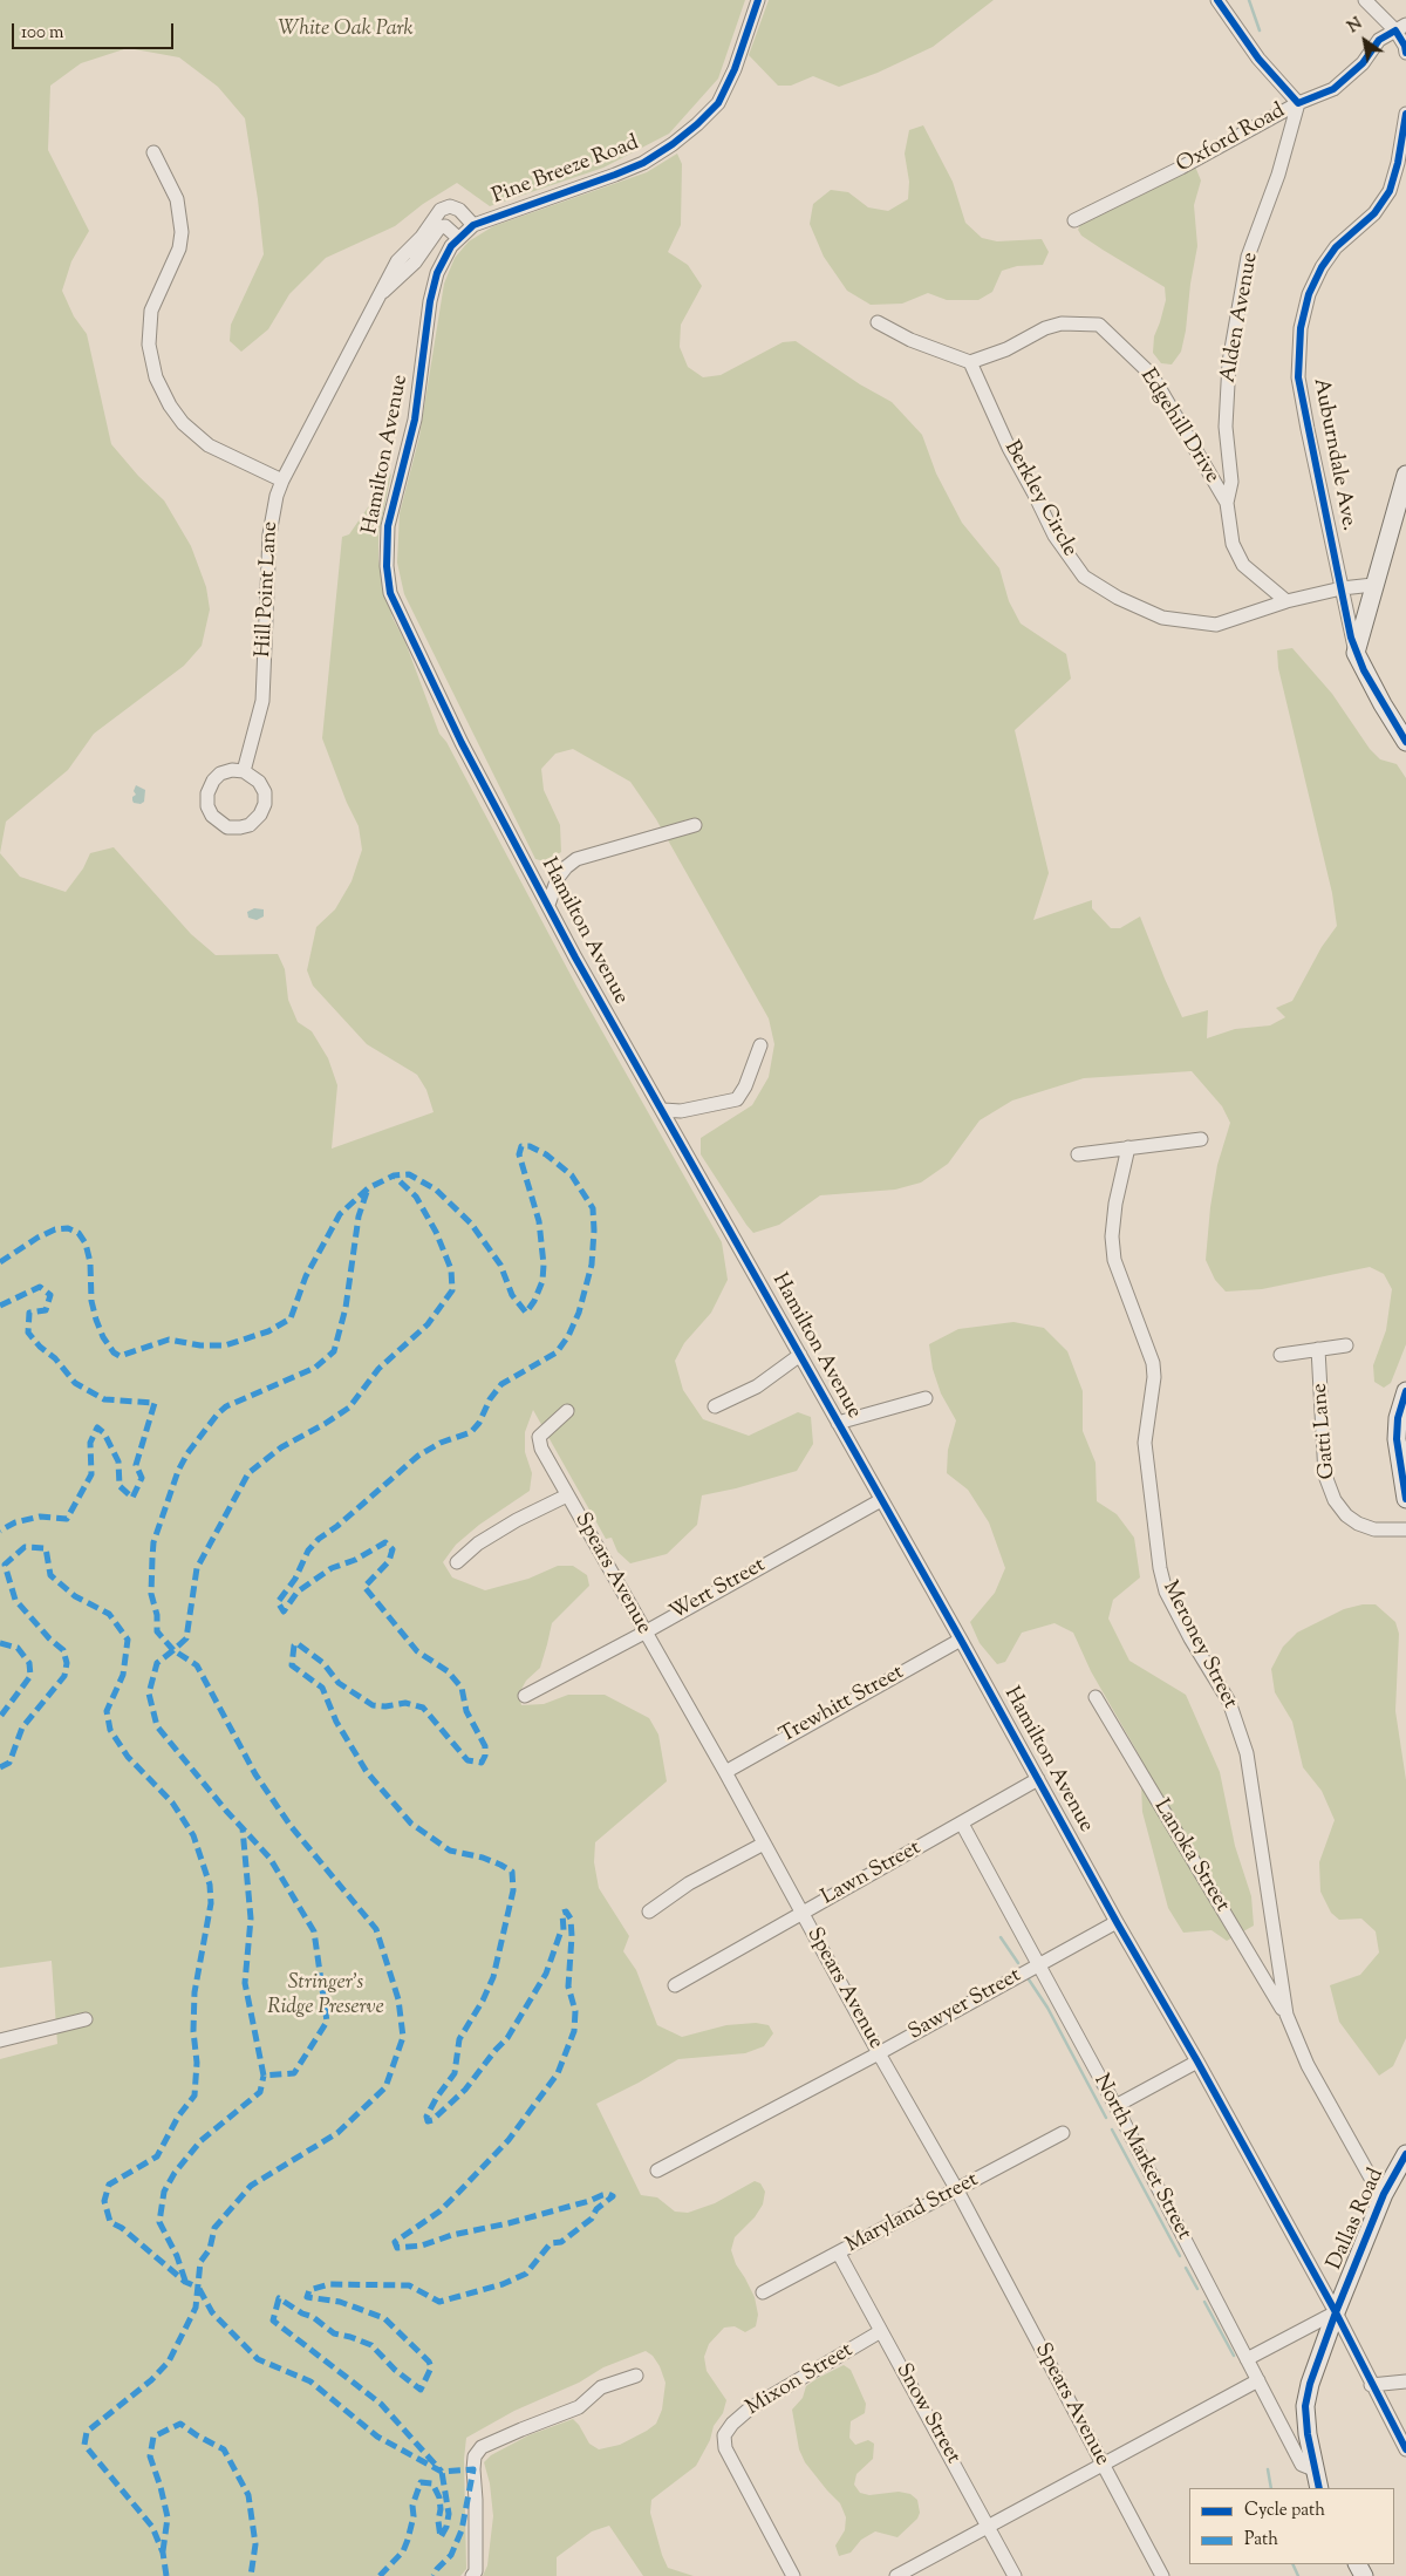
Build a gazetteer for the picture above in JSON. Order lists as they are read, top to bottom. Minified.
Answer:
{"streets":{"street":["Oxford Road","Pine Breeze Road","Alden Avenue","Edgehill Drive","Hamilton Avenue","Auburndale Ave.","Berkley Circle","Hill Point Lane","Gatti Lane","Spears Avenue","Wert Street","Meroney Street","Trewhitt Street","Lanoka Street","Lawn Street","Sawyer Street","North Market Street","Maryland Street","Dallas Road","Mixon Street","Snow Street"]},"crossings":[["Oxford Road","Alden Avenue"],["Pine Breeze Road","Hamilton Avenue"],["Pine Breeze Road","Hill Point Lane"],["Alden Avenue","Edgehill Drive"],["Edgehill Drive","Berkley Circle"],["Hamilton Avenue","Hill Point Lane"],["Hamilton Avenue","Wert Street"],["Hamilton Avenue","Trewhitt Street"],["Hamilton Avenue","Lawn Street"],["Hamilton Avenue","Sawyer Street"],["Hamilton Avenue","Dallas Road"],["Auburndale Ave.","Berkley Circle"],["Spears Avenue","Wert Street"],["Spears Avenue","Trewhitt Street"],["Spears Avenue","Lawn Street"],["Spears Avenue","Sawyer Street"],["Spears Avenue","Maryland Street"],["Meroney Street","Lanoka Street"],["Meroney Street","Dallas Road"],["Lawn Street","North Market Street"],["Sawyer Street","North Market Street"],["North Market Street","Dallas Road"],["Maryland Street","Snow Street"],["Mixon Street","Snow Street"]],"parks":["White Oak Park","Stringer's Ridge Preserve"],"legend":["Cycle path","Path"],"scale_bar":"100 m","north":"top left"}
